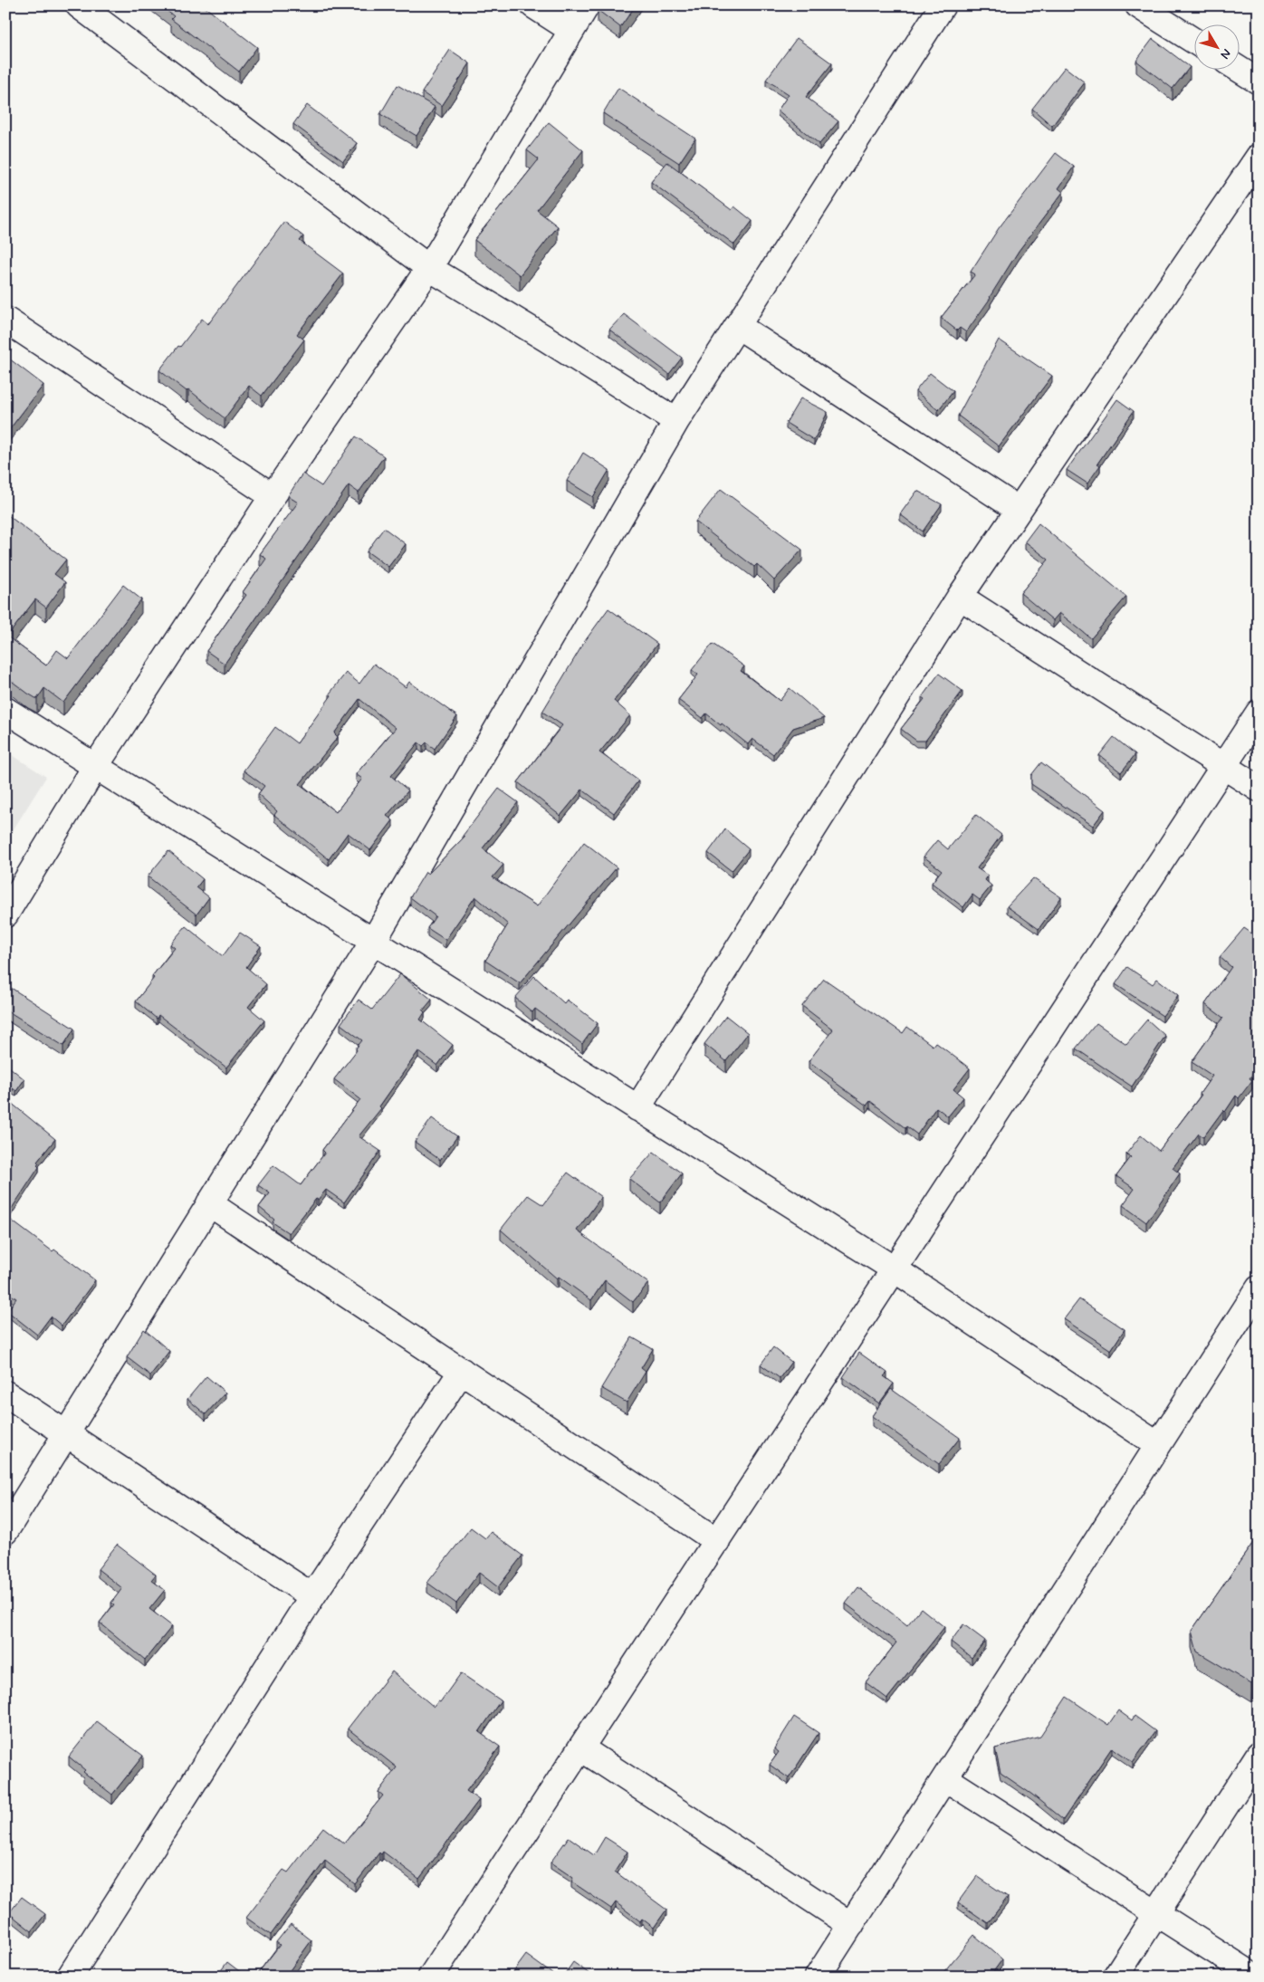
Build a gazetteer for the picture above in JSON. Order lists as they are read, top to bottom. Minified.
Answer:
{"north":"bottom right"}
